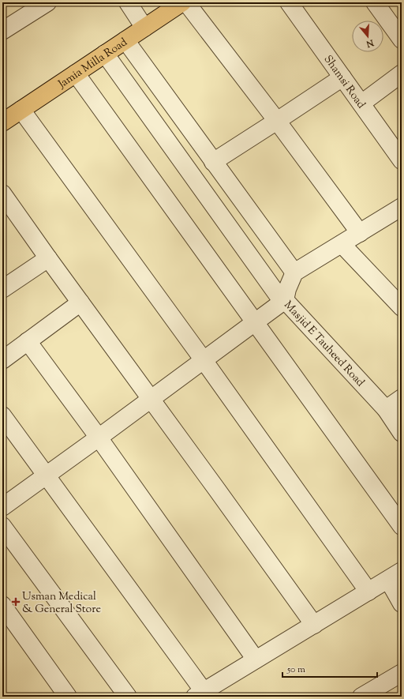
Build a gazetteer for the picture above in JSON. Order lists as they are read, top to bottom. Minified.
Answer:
{"streets":{"main road":["Jamia Milla Road"],"street":["Shamsi Road","Masjid E Tauheed Road"]},"places":{"health":["Usman Medical & General Store"]},"scale_bar":"50 m","north":"bottom"}
